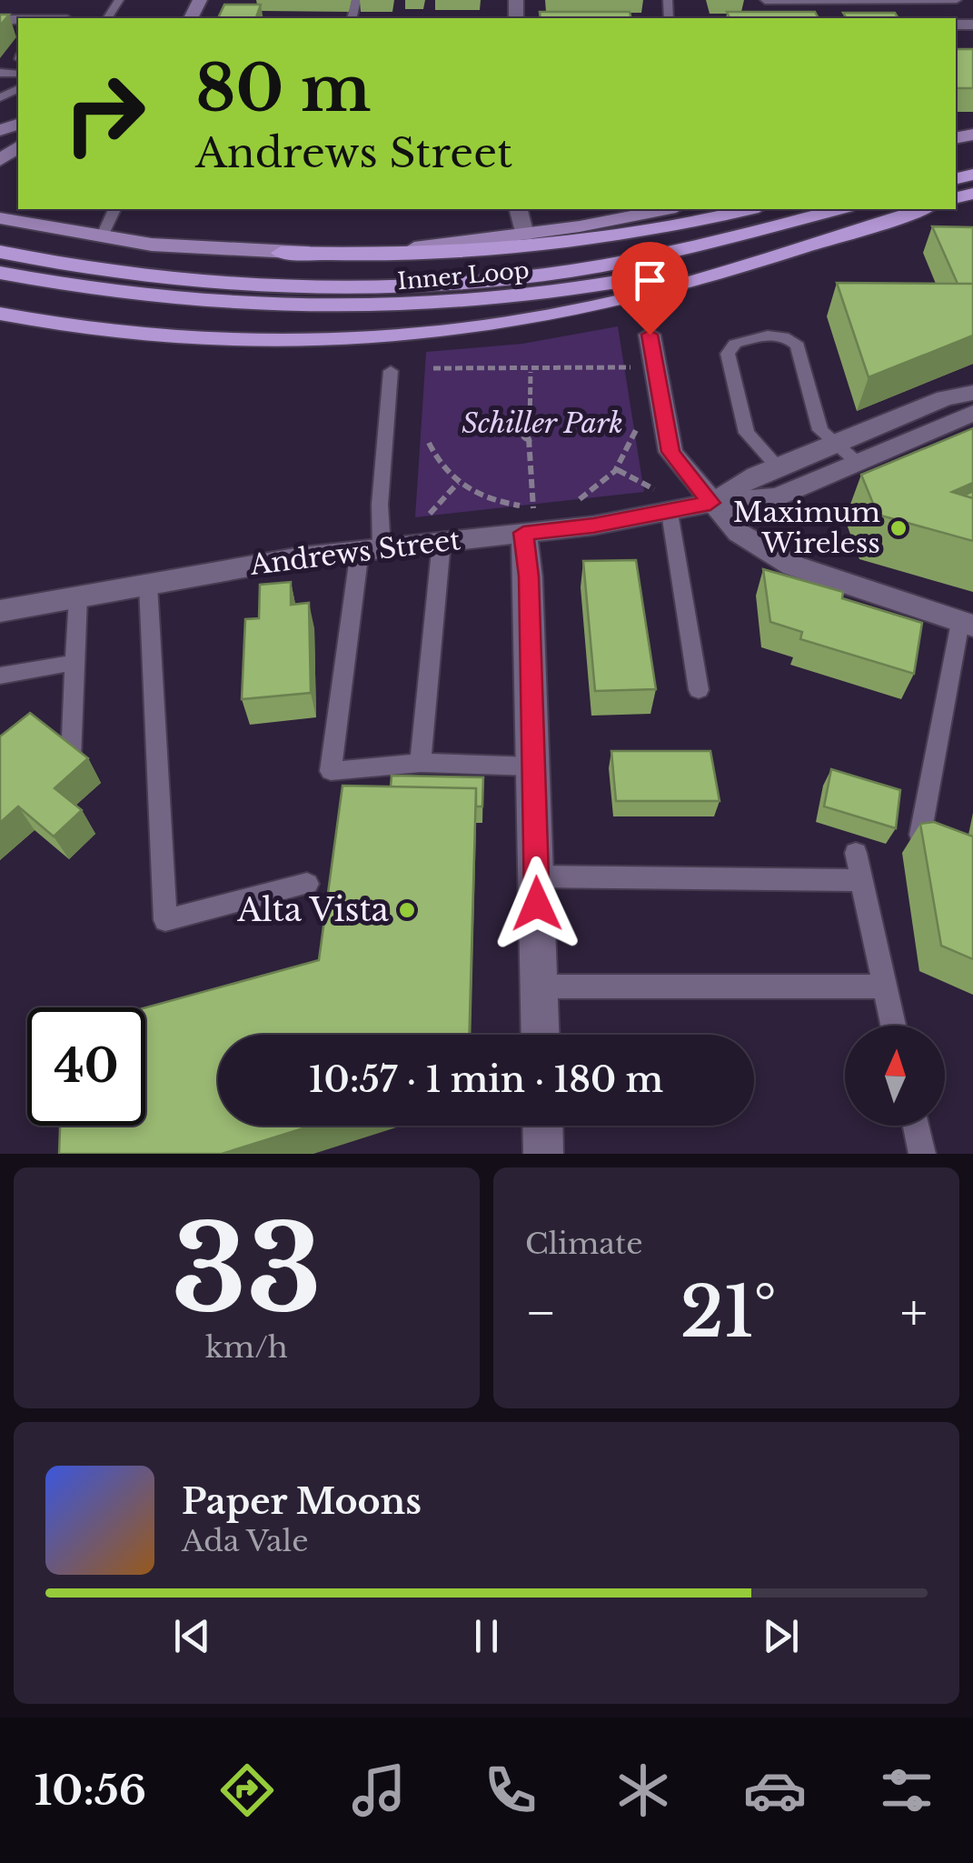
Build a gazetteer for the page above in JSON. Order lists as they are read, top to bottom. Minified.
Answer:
{"streets":{"highway":["Inner Loop"],"street":["Andrews Street"]},"parks":["Schiller Park"],"places":["Maximum Wireless","Alta Vista"],"north":"top","page":{"turn":["80 m","Andrews Street"],"limit":"40","trip":"10:57 · 1 min · 180 m","tile":[["33","km/h"],"Climate"],"heat":["−","21°","+"],"song":["Paper Moons","Ada Vale"],"tabs":"10:56"}}
